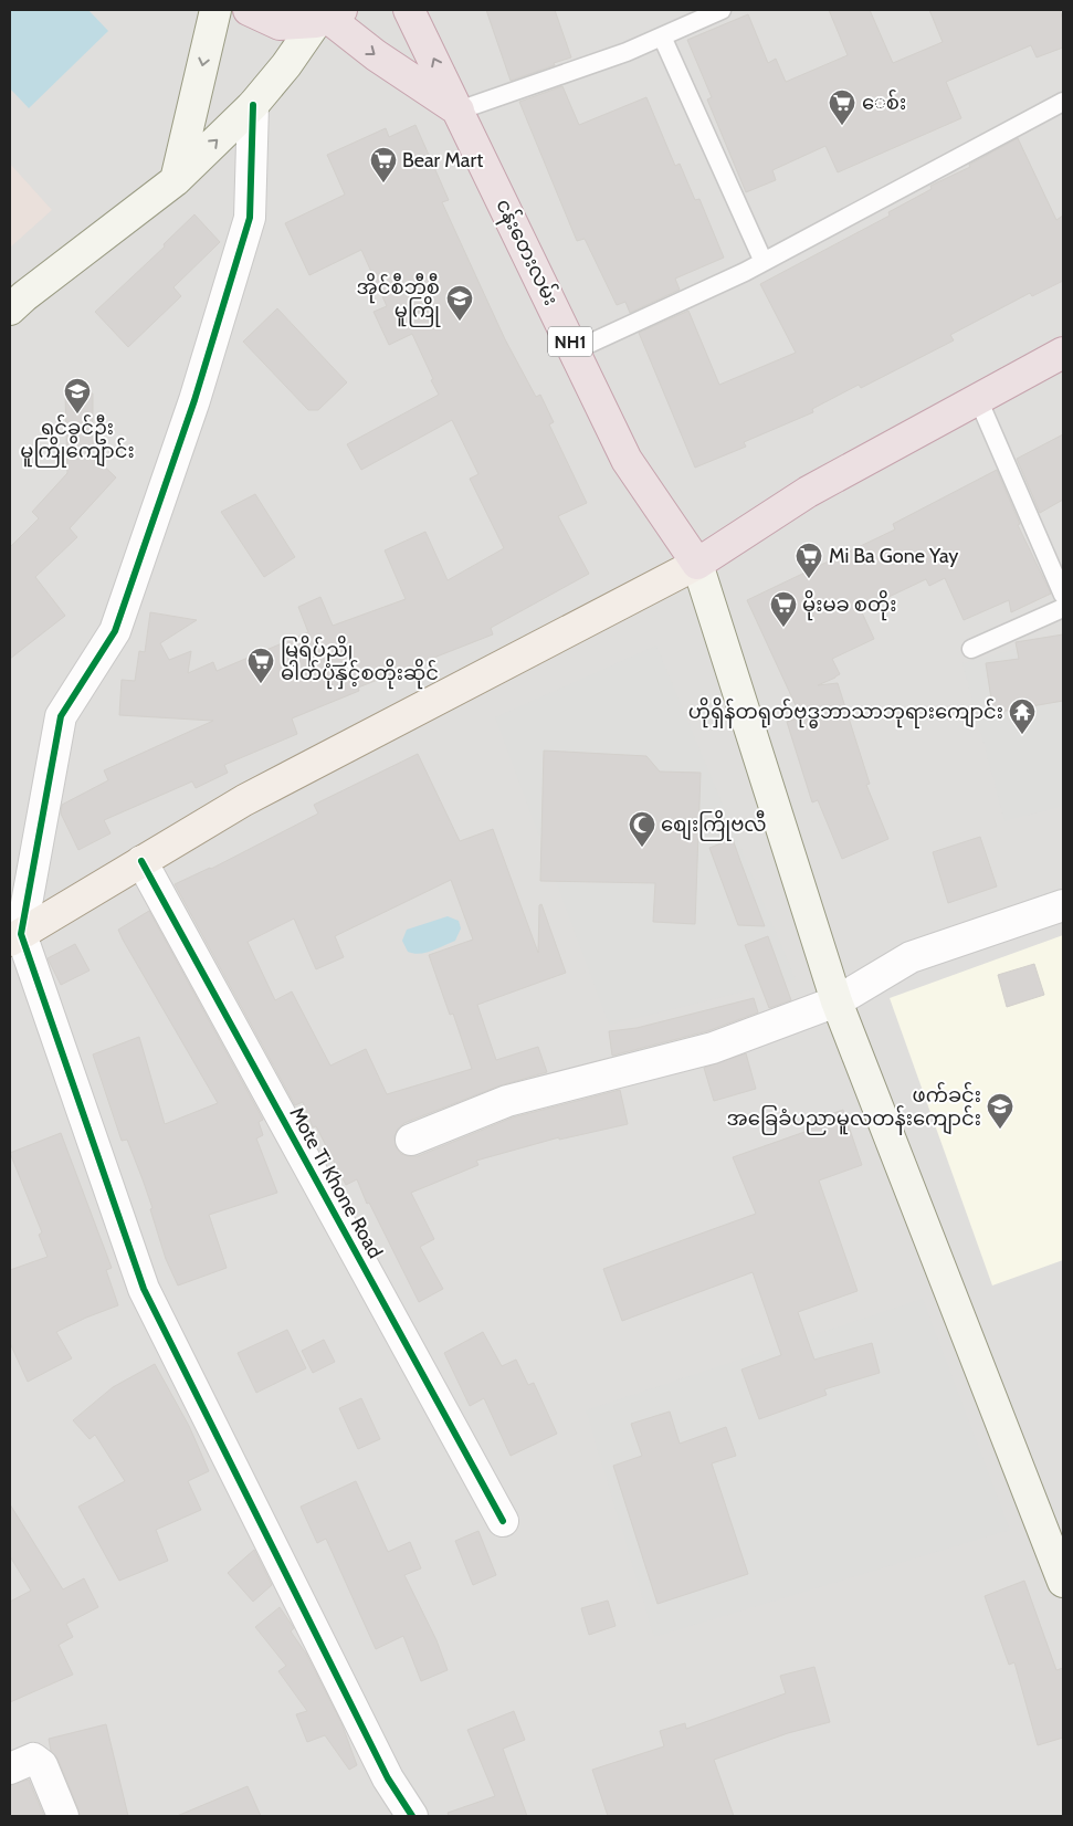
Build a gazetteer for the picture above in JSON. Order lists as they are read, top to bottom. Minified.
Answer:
{"streets":{"highway":["ငန်းတေးလမ်း","NH1"],"street":["Mote Ti Khone Road"]},"places":{"supermarket":["ေစ်း","Bear Mart","Mi Ba Gone Yay","မိုးမခ စတိုး","မြရိပ်ညို ဓါတ်ပုံနှင့်စတိုးဆိုင်"],"school or university":["အိုင်စီဘီစီ မူကြို","ရင်ခွင်ဦး မူကြိုကျောင်း","ဖက်ခင်း အခြေခံပညာမူလတန်းကျောင်း"],"temple":["ဟိုရှိန်တရုတ်ဗုဒ္ဓဘာသာဘုရားကျောင်း"],"mosque":["စျေးကြိုဗလီ"]}}
